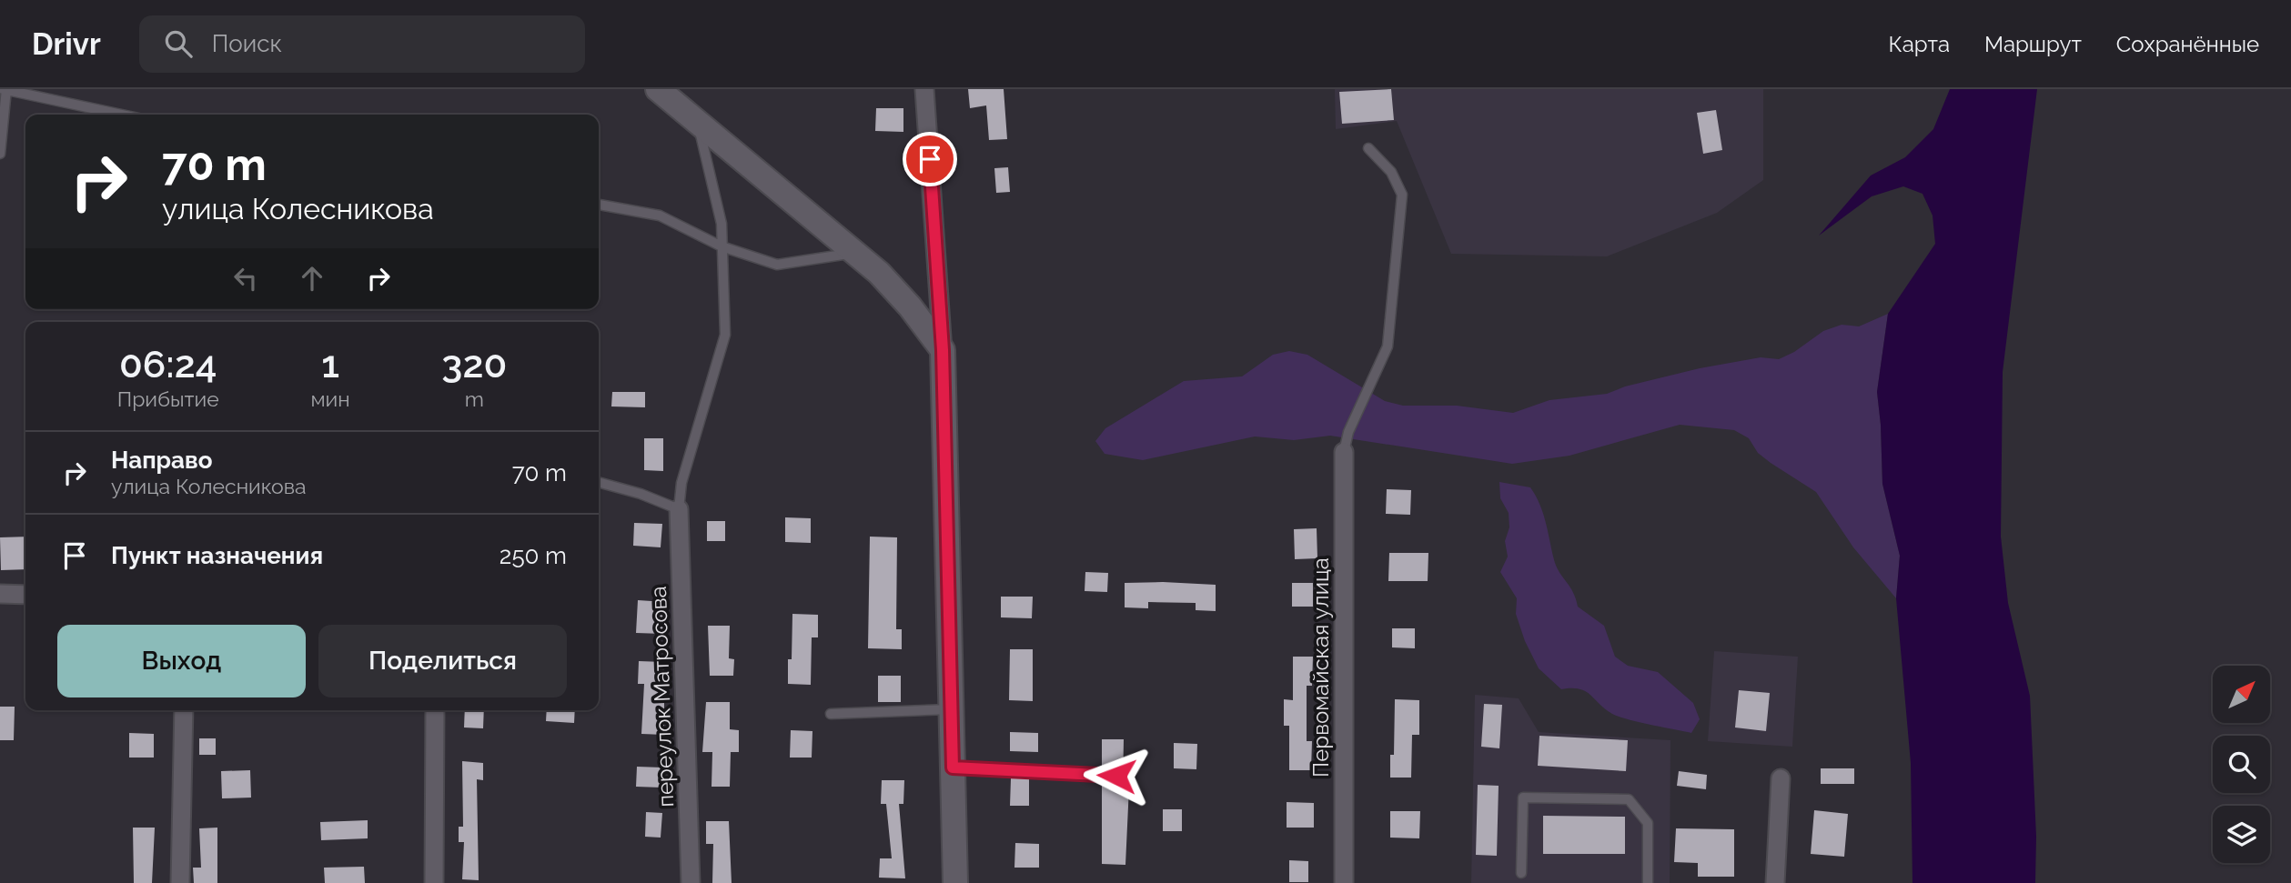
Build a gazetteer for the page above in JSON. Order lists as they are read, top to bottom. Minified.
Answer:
{"streets":{"street":["Первомайская улица","переулок Матросова"]},"north":"top right","page":{"header":"Drivr","search":"Поиск","nav":["Карта","Маршрут","Сохранённые"],"turn":["70 m","улица Колесникова"],"eta":["06:24","Прибытие","1","мин","320","m"],"list":[{"name":"Направо","note":"улица Колесникова","value":"70 m"},{"name":"Пункт назначения","value":"250 m"}],"buttons":["Выход","Поделиться"]}}
